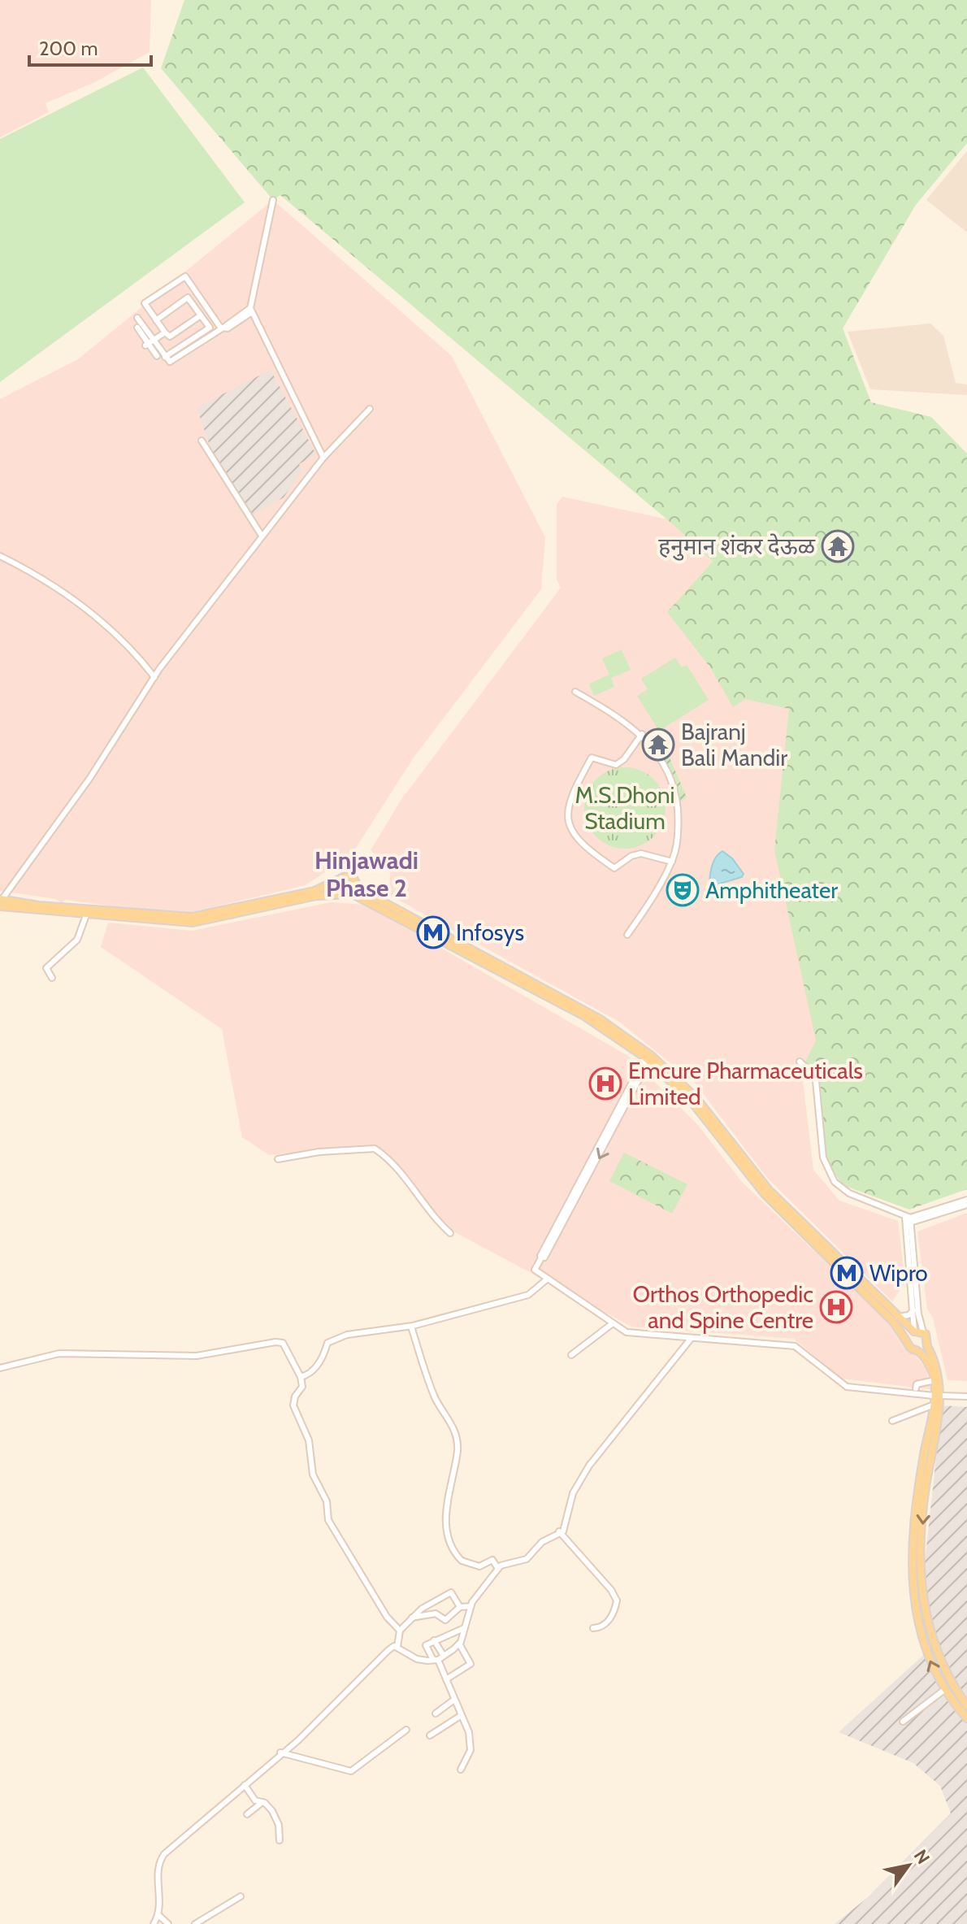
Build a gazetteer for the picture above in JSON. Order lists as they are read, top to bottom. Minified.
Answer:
{"districts":["Hinjawadi Phase 2"],"parks":["M.S.Dhoni Stadium"],"places":{"temple":["हनुमान शंकर देऊळ","Bajranj Bali Mandir"],"theatre":["Amphitheater"],"metro station":["Infosys","Wipro"],"hospital":["Emcure Pharmaceuticals Limited","Orthos Orthopedic and Spine Centre"]},"scale_bar":"200 m","north":"top right"}
